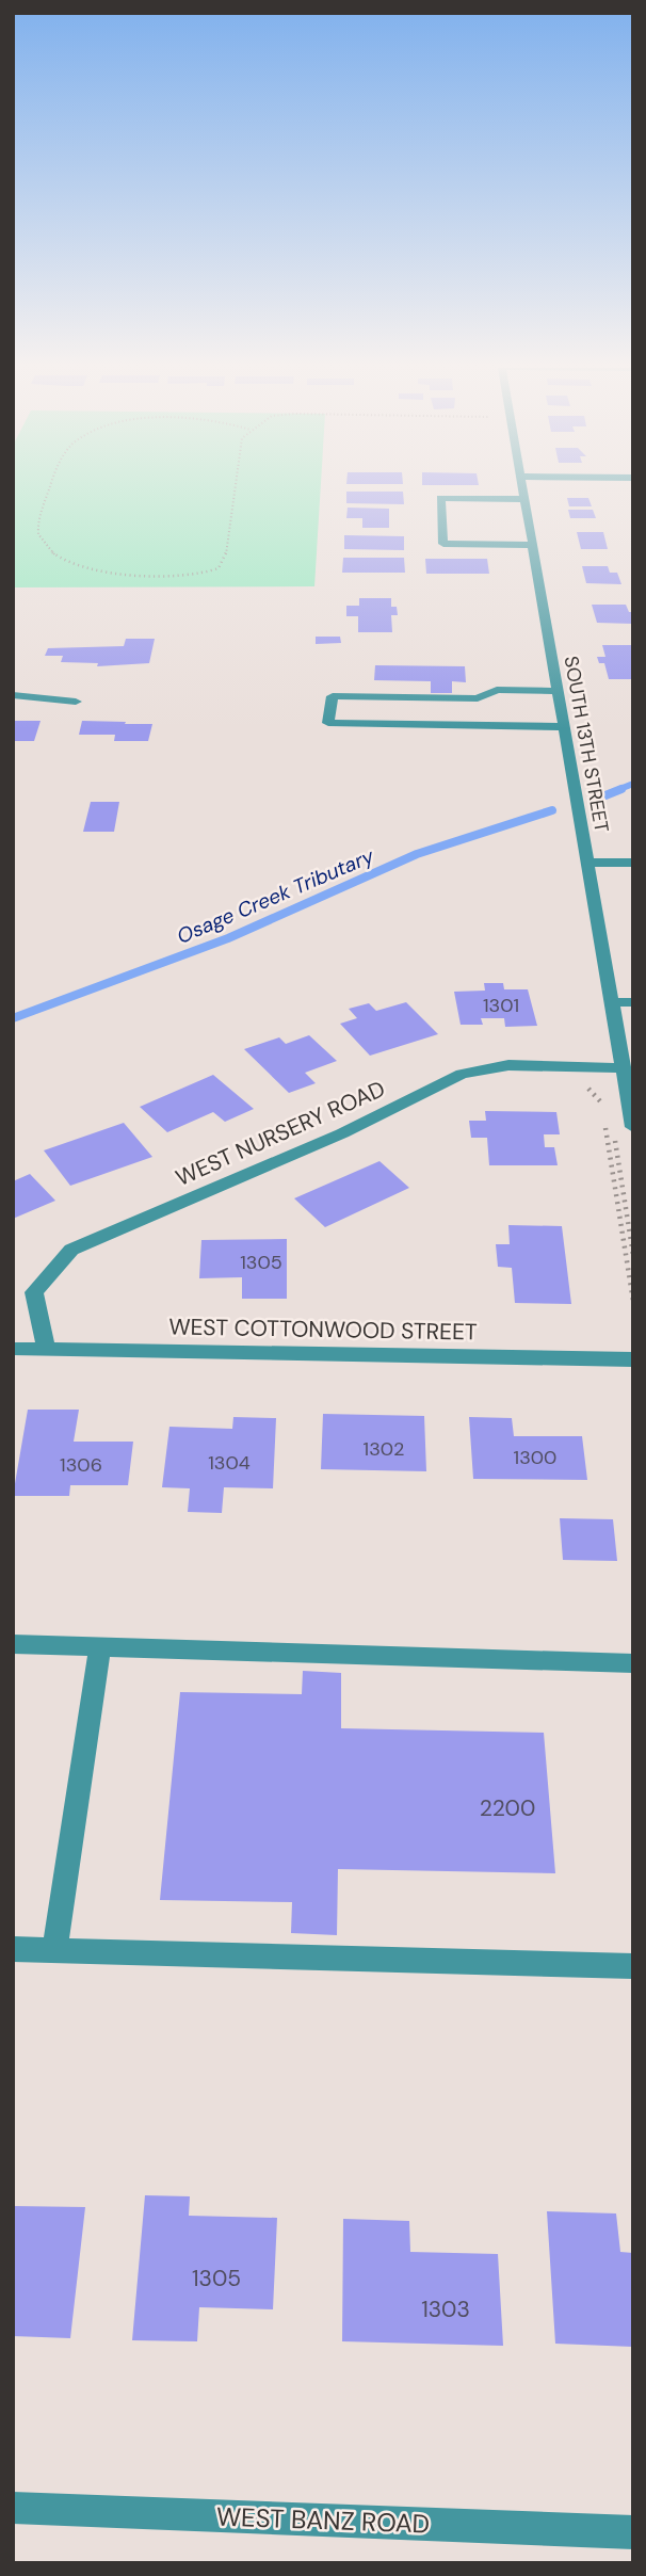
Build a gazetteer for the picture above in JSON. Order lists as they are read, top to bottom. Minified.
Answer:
{"streets":{"street":["SOUTH 13TH STREET","WEST NURSERY ROAD","WEST COTTONWOOD STREET","WEST BANZ ROAD"]},"crossings":[["SOUTH 13TH STREET","WEST NURSERY ROAD"],["WEST NURSERY ROAD","WEST COTTONWOOD STREET"]],"water":["Osage Creek Tributary"],"house_numbers":["1301","1305","1302","1300","1304","1306","2200","1305","1303"]}
